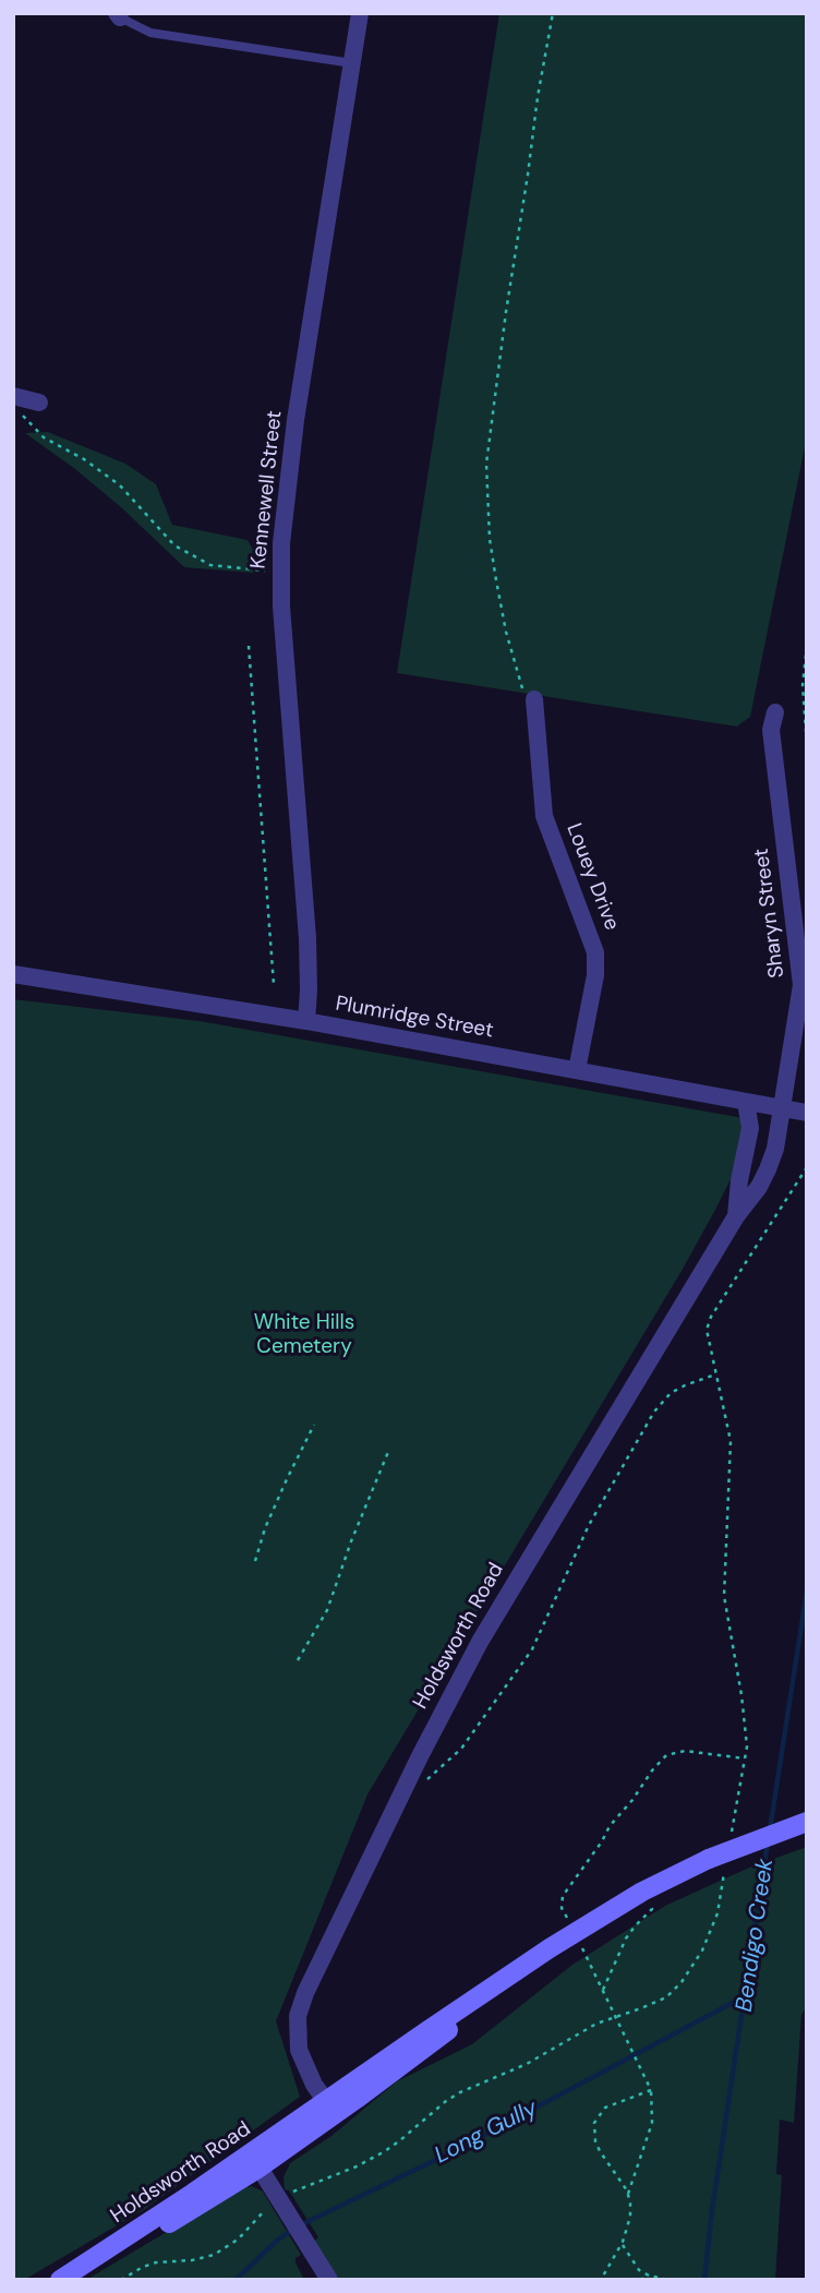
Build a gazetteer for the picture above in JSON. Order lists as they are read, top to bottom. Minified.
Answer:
{"streets":{"main road":["Holdsworth Road"],"street":["Kennewell Street","Louey Drive","Sharyn Street","Plumridge Street"]},"crossings":[["Kennewell Street","Plumridge Street"],["Louey Drive","Plumridge Street"],["Sharyn Street","Plumridge Street"],["Sharyn Street","Holdsworth Road"],["Plumridge Street","Holdsworth Road"]],"water":["Bendigo Creek","Long Gully"],"parks":["White Hills Cemetery"]}
